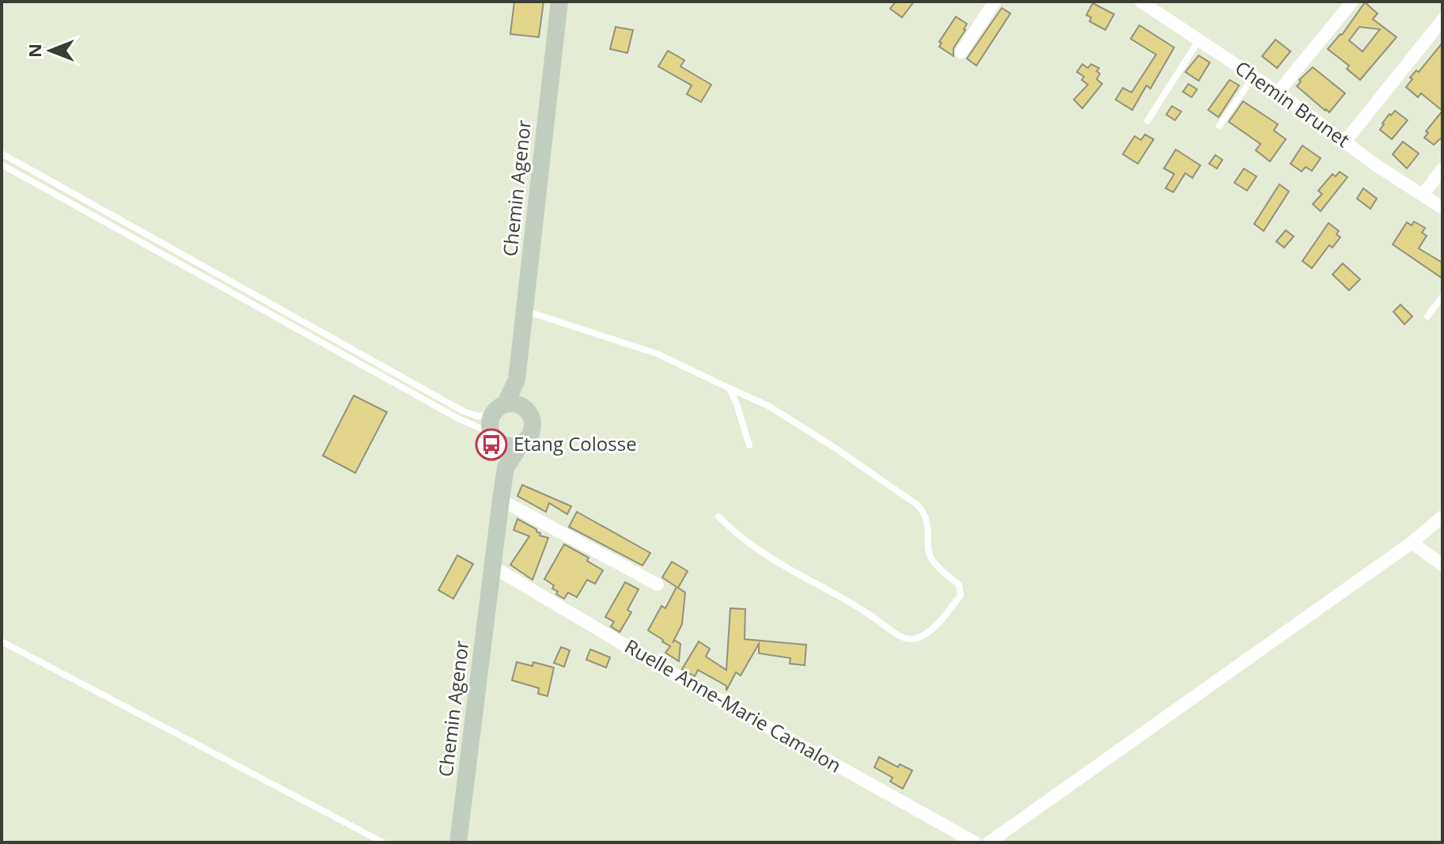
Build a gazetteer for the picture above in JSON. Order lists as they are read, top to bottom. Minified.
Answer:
{"streets":{"main road":["Chemin Agenor"],"street":["Chemin Brunet","Ruelle Anne-Marie Camalon"]},"crossings":[["Chemin Agenor","Ruelle Anne-Marie Camalon"]],"places":{"bus stop":["Etang Colosse"]},"north":"left"}
